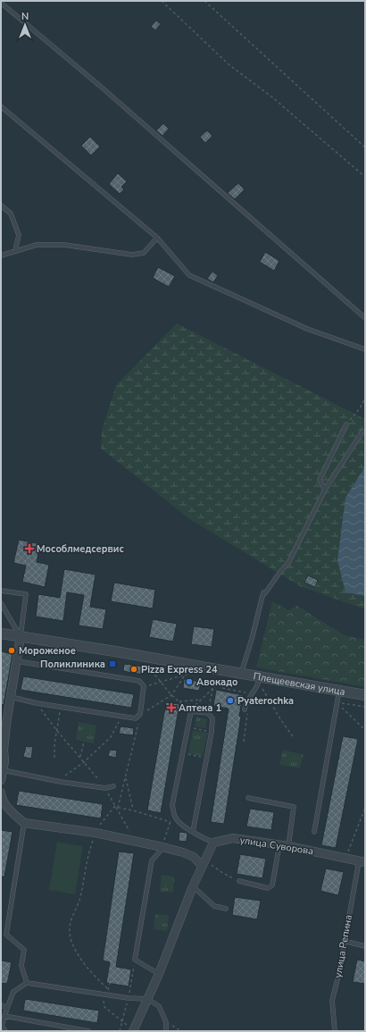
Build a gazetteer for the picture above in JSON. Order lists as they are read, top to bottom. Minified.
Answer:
{"streets":{"street":["Плещеевская улица","улица Суворова"],"lane":["улица Репина"]},"crossings":[["улица Суворова","улица Репина"]],"places":{"health":["Мособлмедсервис","Аптека 1"],"other":["Мороженое","Pizza Express 24","Авокадо","Pyaterochka"],"transit":["Поликлиника"]},"north":"top"}
